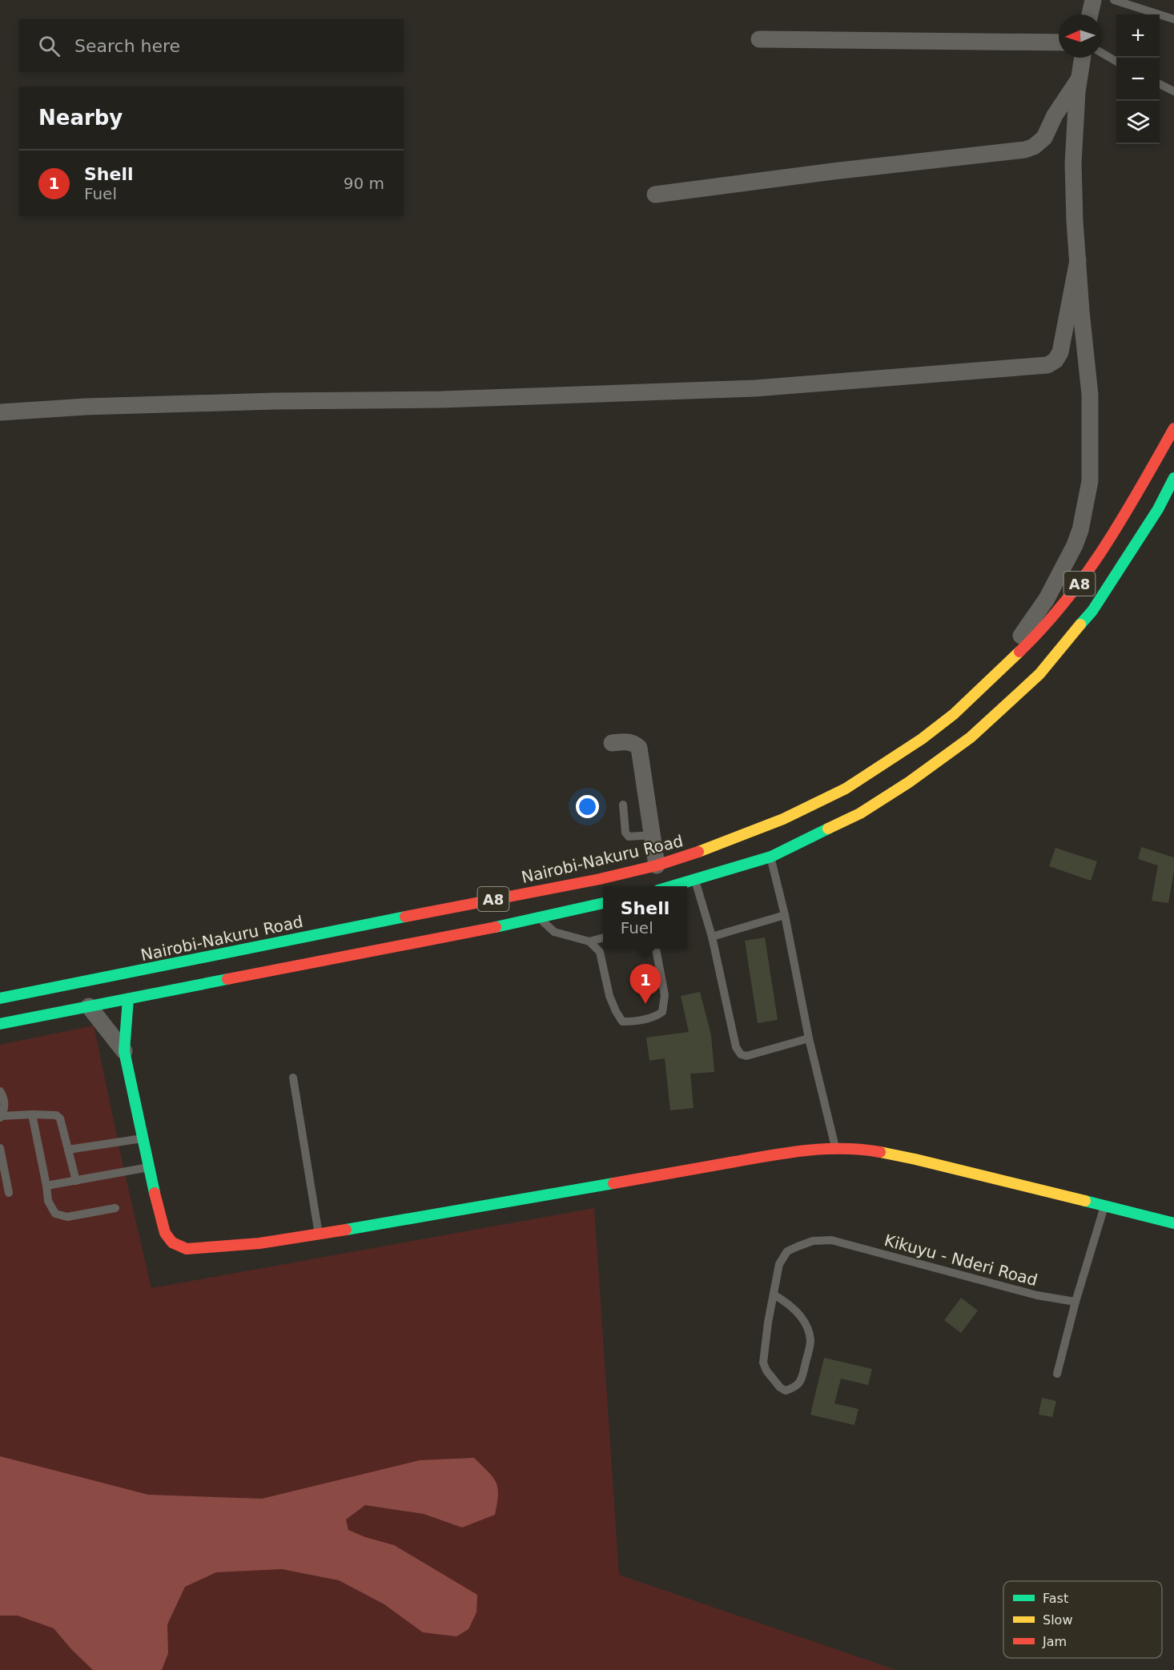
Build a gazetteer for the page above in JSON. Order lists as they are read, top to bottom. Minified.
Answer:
{"streets":{"main road":["A8","Nairobi-Nakuru Road"],"lane":["Kikuyu - Nderi Road"]},"crossings":[["A8","Nairobi-Nakuru Road"]],"legend":["Fast","Slow","Jam"],"north":"left","page":{"map_buttons":["+","−"],"search":"Search here","heading":"Nearby","list":[{"mark":"1","name":"Shell","note":"Fuel","value":"90 m"}],"popup":["Shell","Fuel"],"pins":"1"}}
